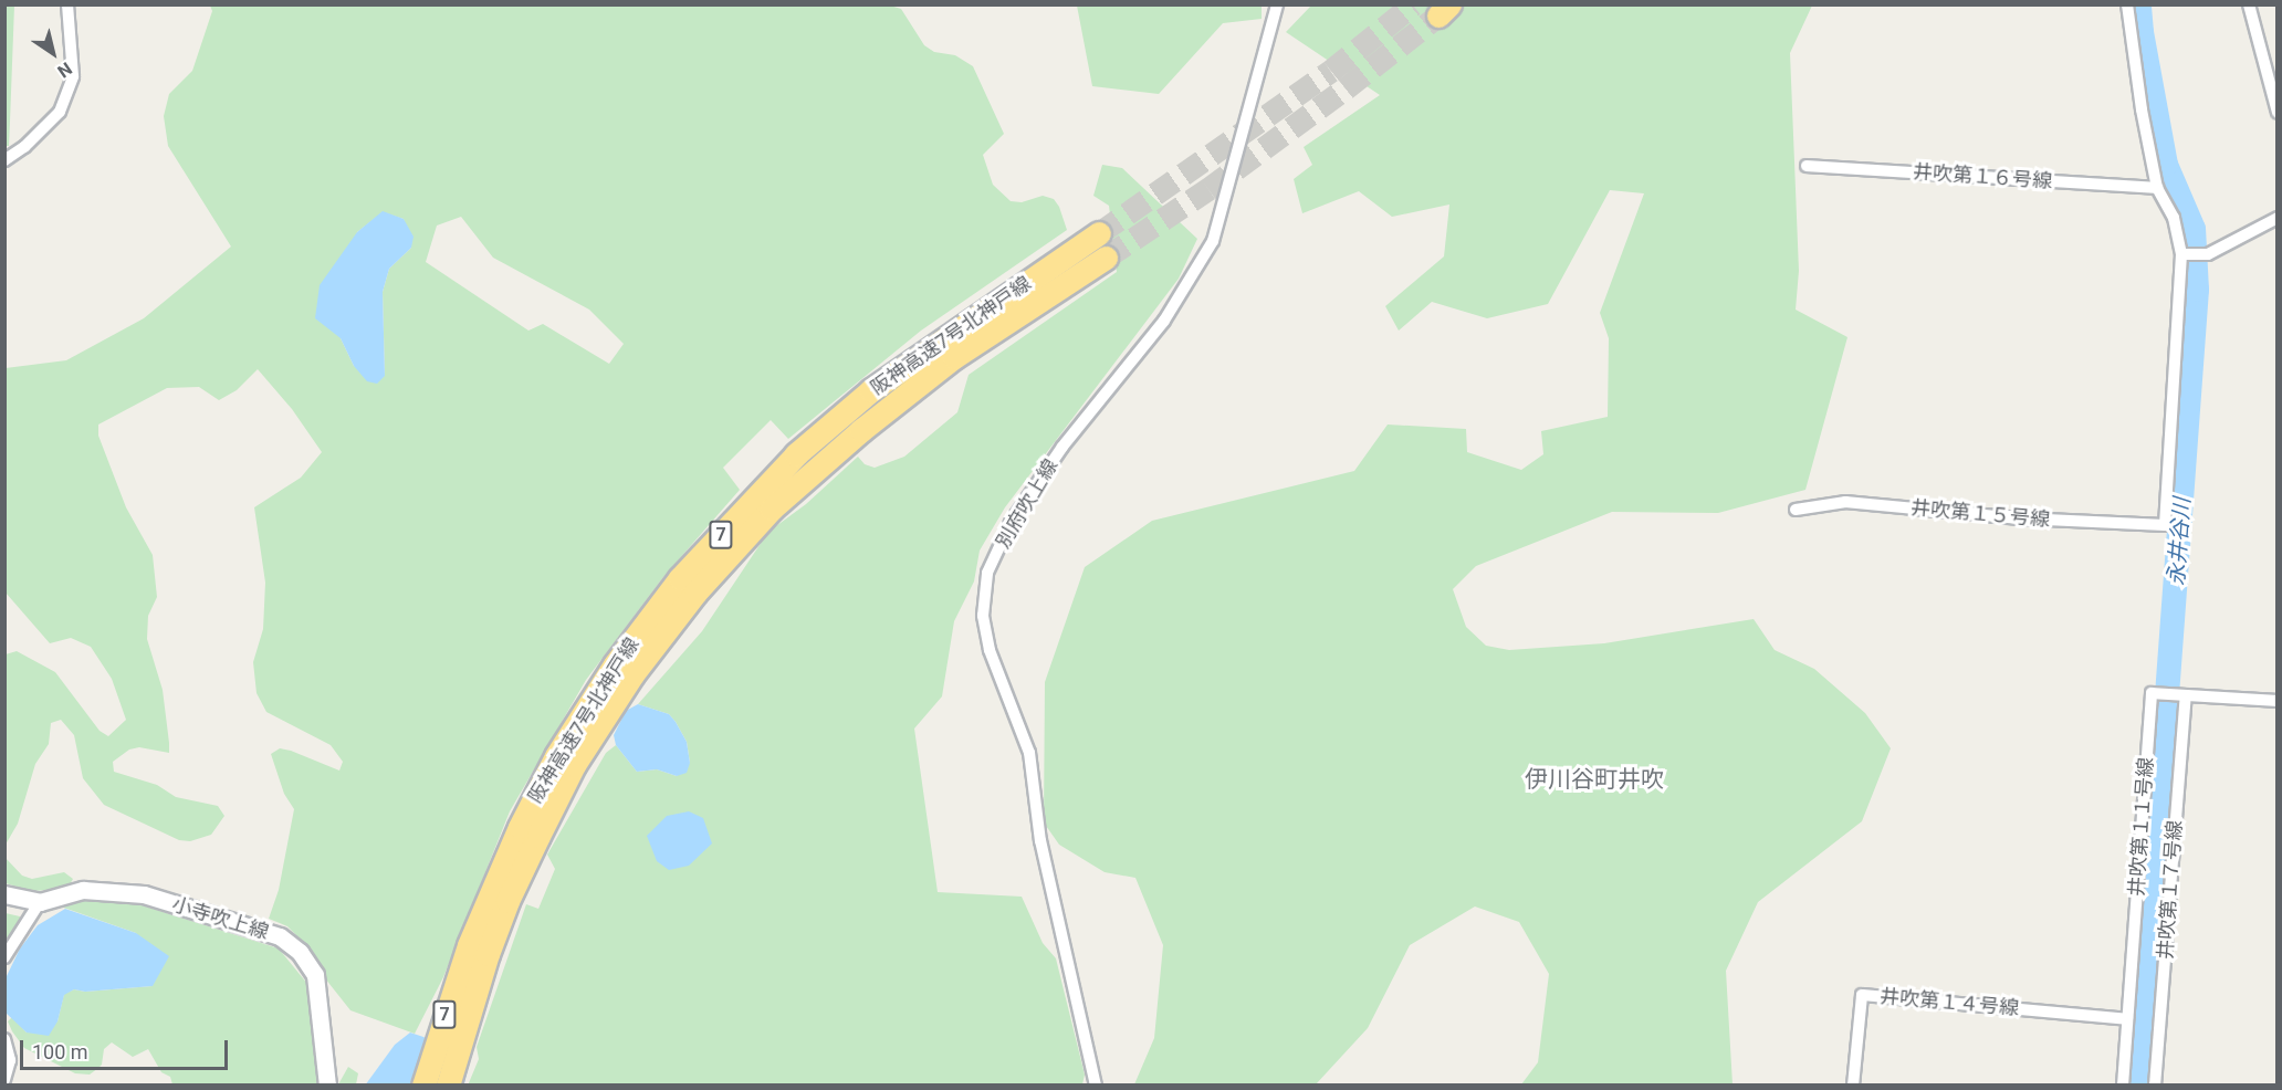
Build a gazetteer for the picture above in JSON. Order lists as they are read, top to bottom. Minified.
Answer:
{"streets":{"highway":["阪神高速7号北神戸線","7"],"street":["井吹第１６号線","別府吹上線","井吹第１５号線","井吹第１１号線","井吹第１７号線","小寺吹上線","井吹第１４号線"]},"crossings":[["井吹第１１号線","井吹第１７号線"],["井吹第１１号線","井吹第１４号線"]],"districts":["伊川谷町井吹"],"water":["永井谷川"],"scale_bar":"100 m","north":"bottom right"}
